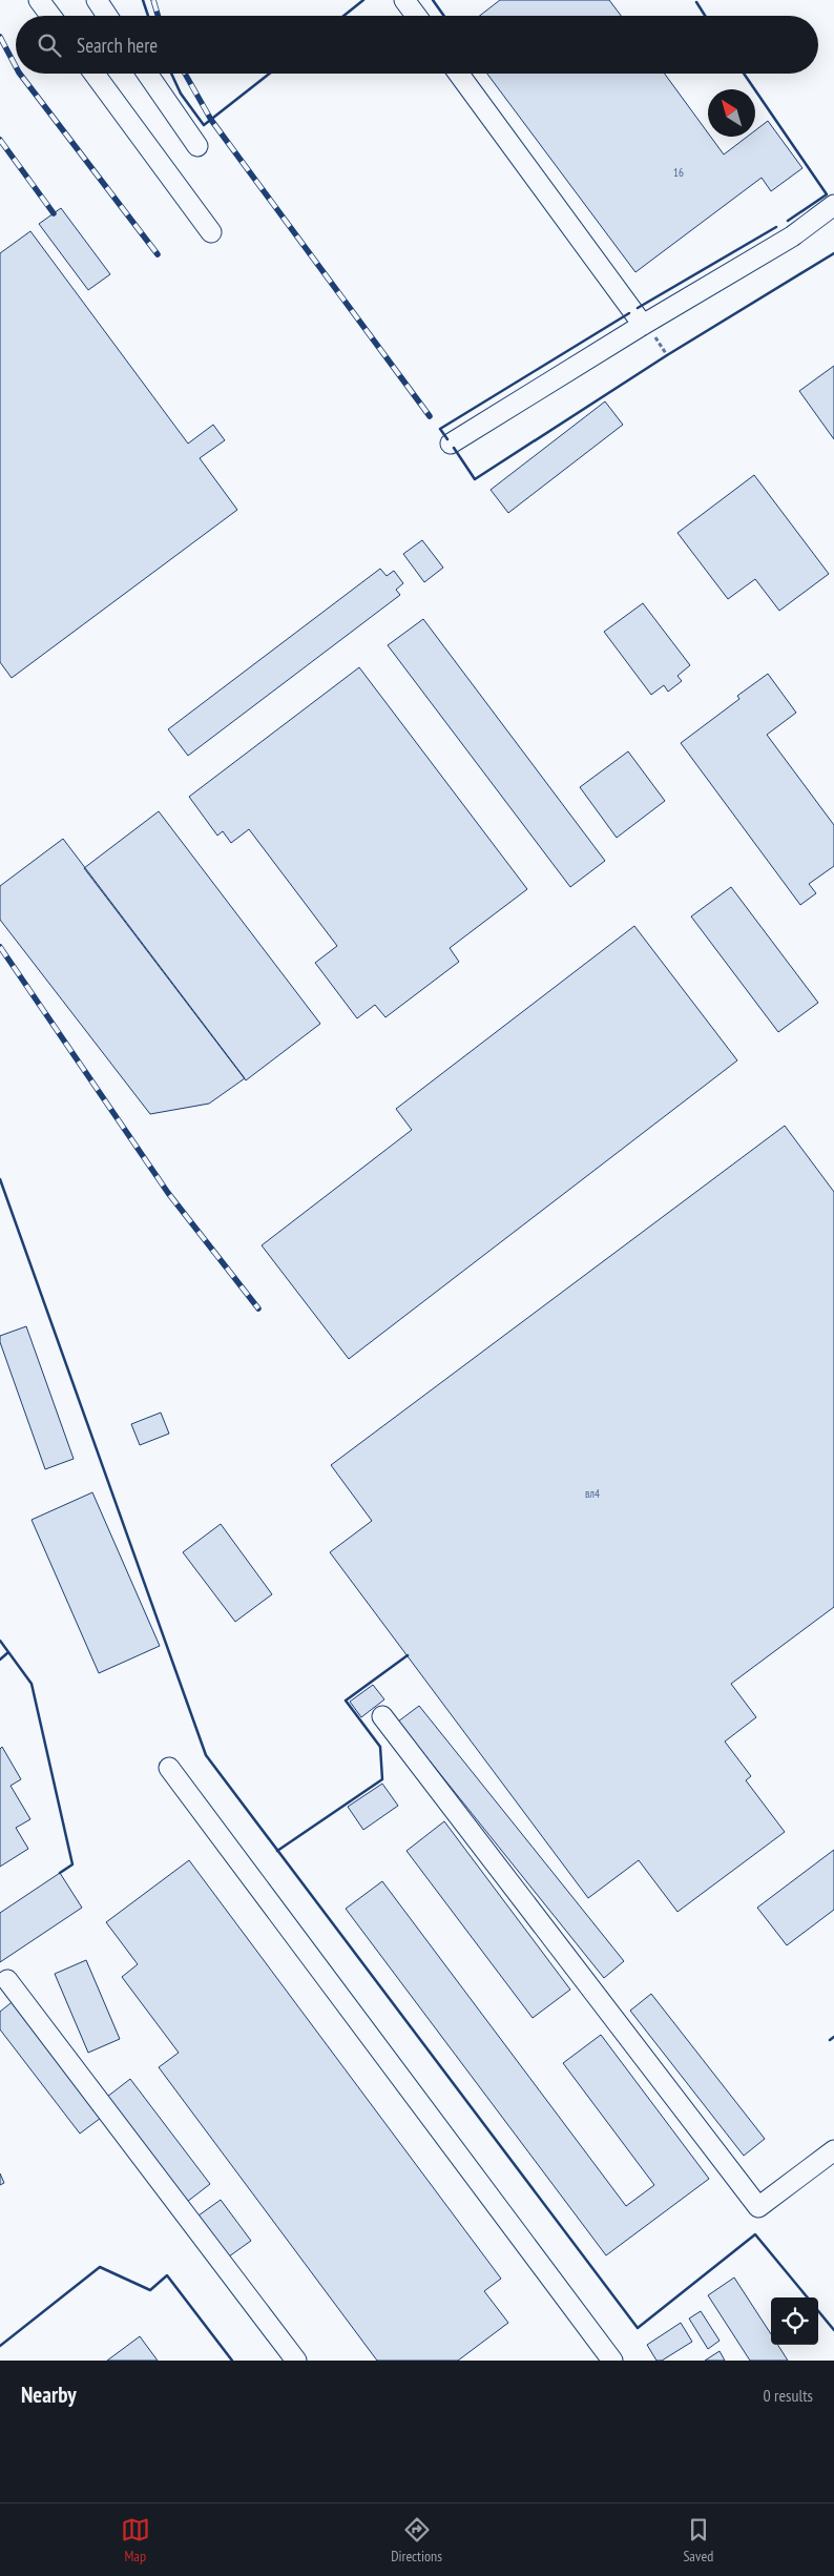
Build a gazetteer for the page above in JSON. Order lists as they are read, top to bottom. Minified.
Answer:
{"house_numbers":["16","вл4"],"north":"top left","page":{"search":"Search here","heading":["Nearby","0 results"],"nav":["Map","Directions","Saved"]}}
